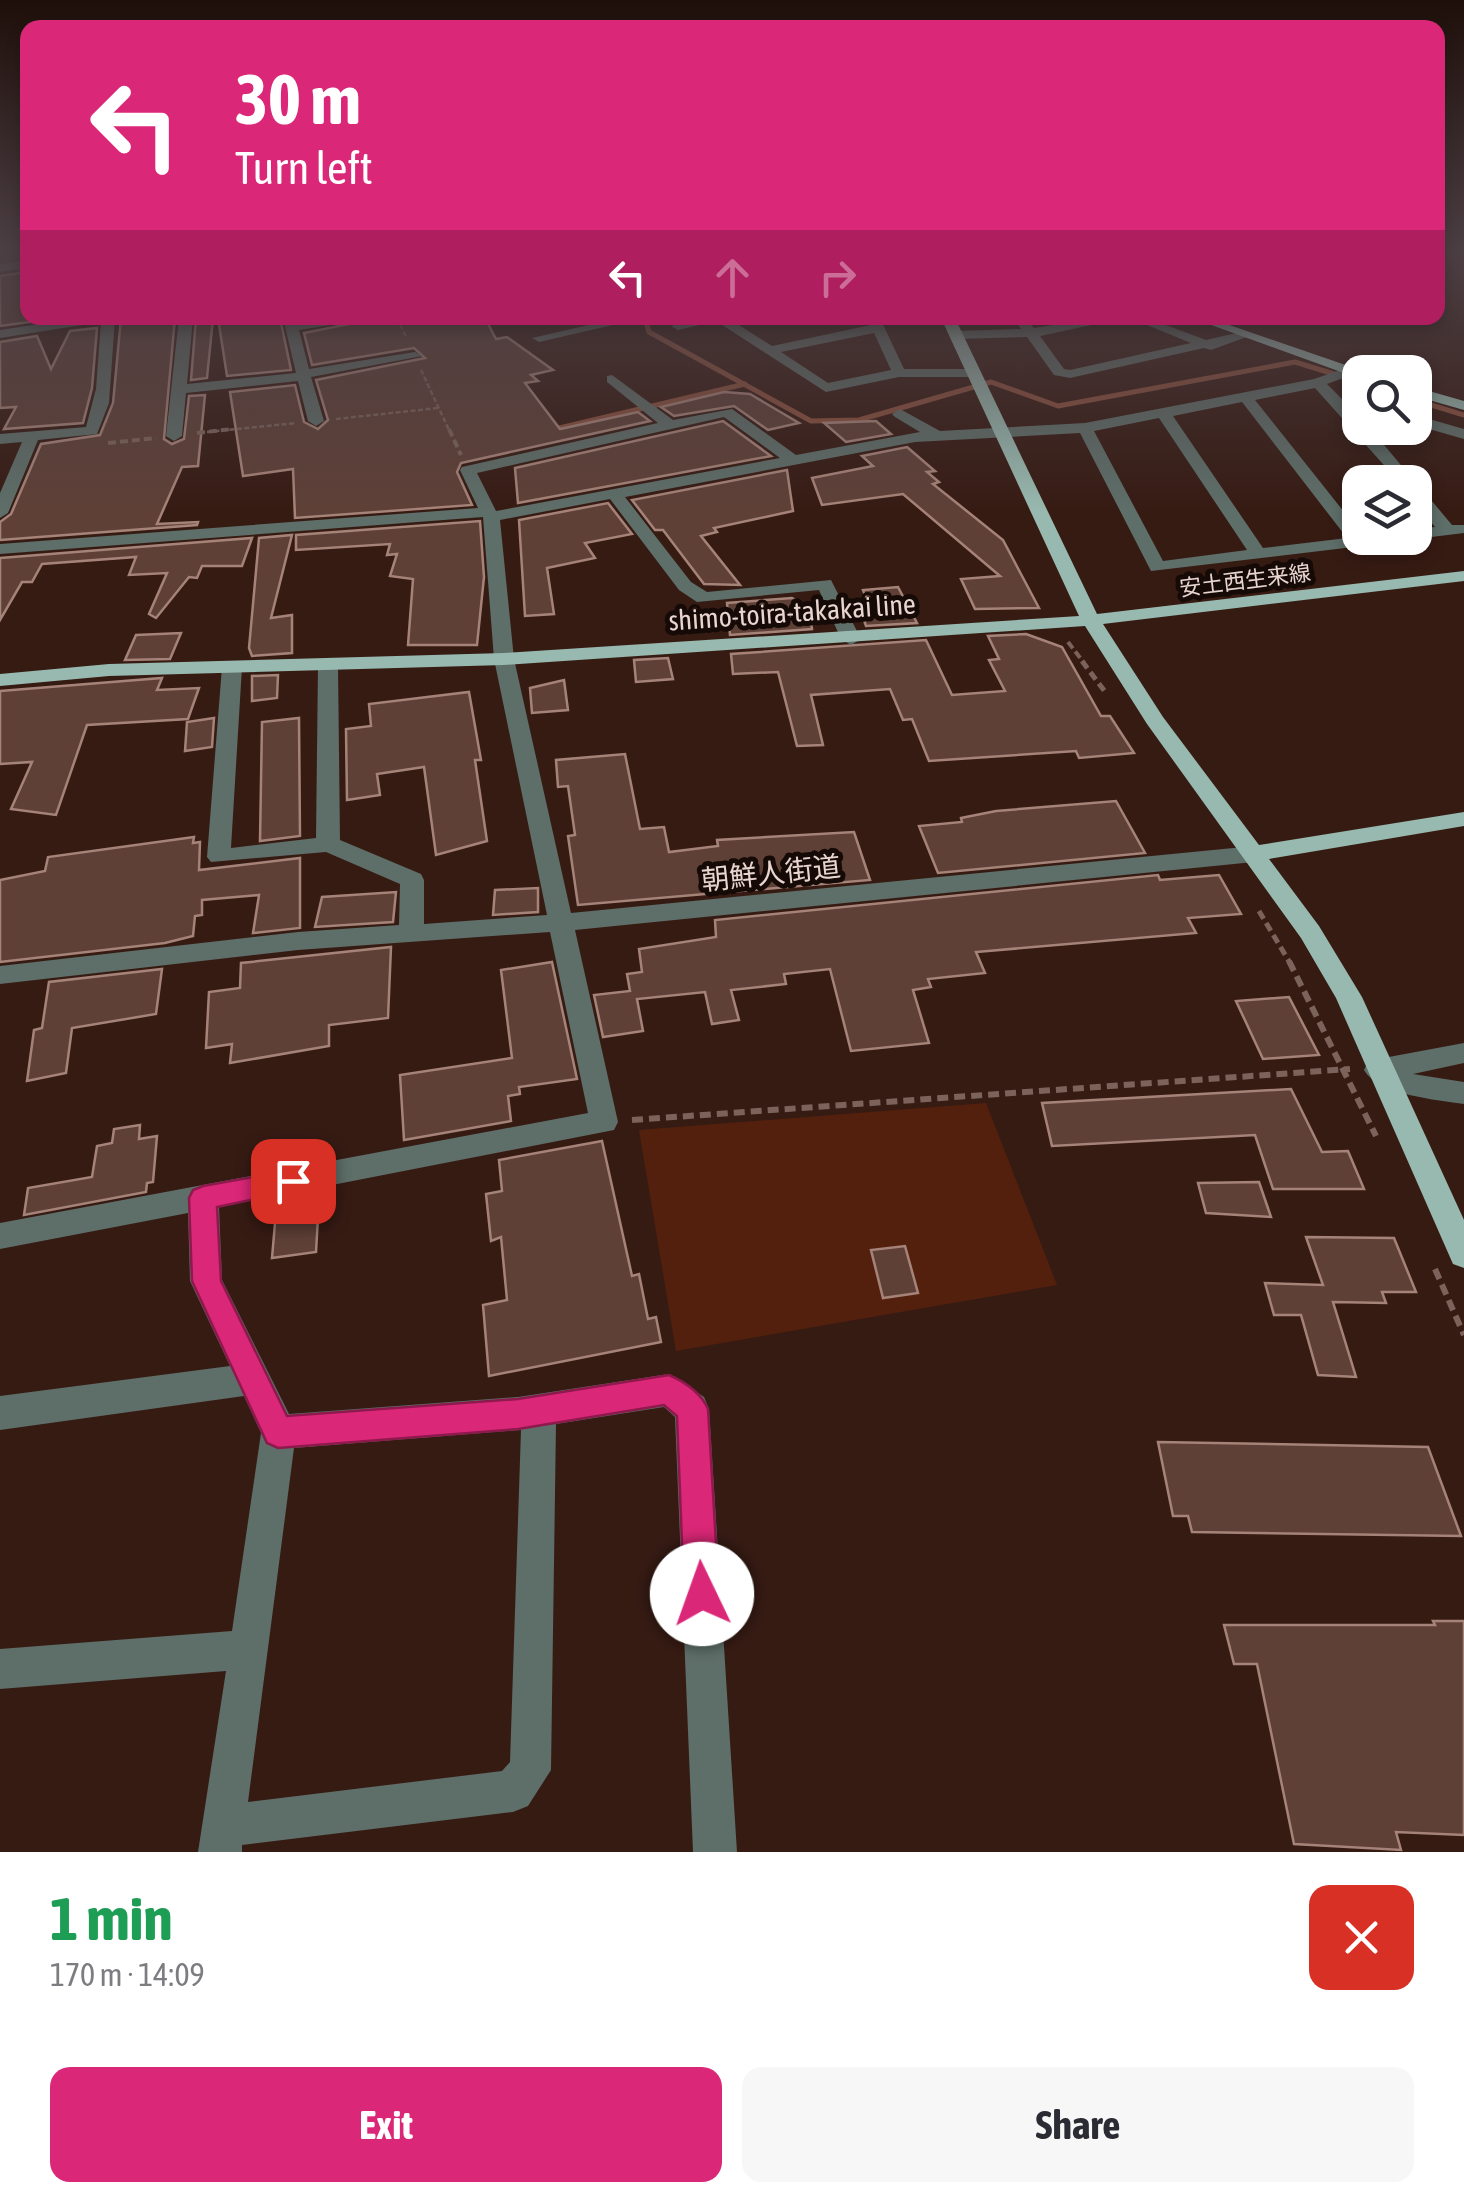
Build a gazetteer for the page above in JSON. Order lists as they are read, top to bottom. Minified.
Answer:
{"streets":{"main road":["安土西生来線","shimo-toira-takakai line"],"street":["朝鮮人街道"]},"crossings":[["安土西生来線","shimo-toira-takakai line"]],"page":{"turn":["30 m","Turn left"],"heading":["1 min","170 m · 14:09"],"buttons":["Exit","Share"]}}
